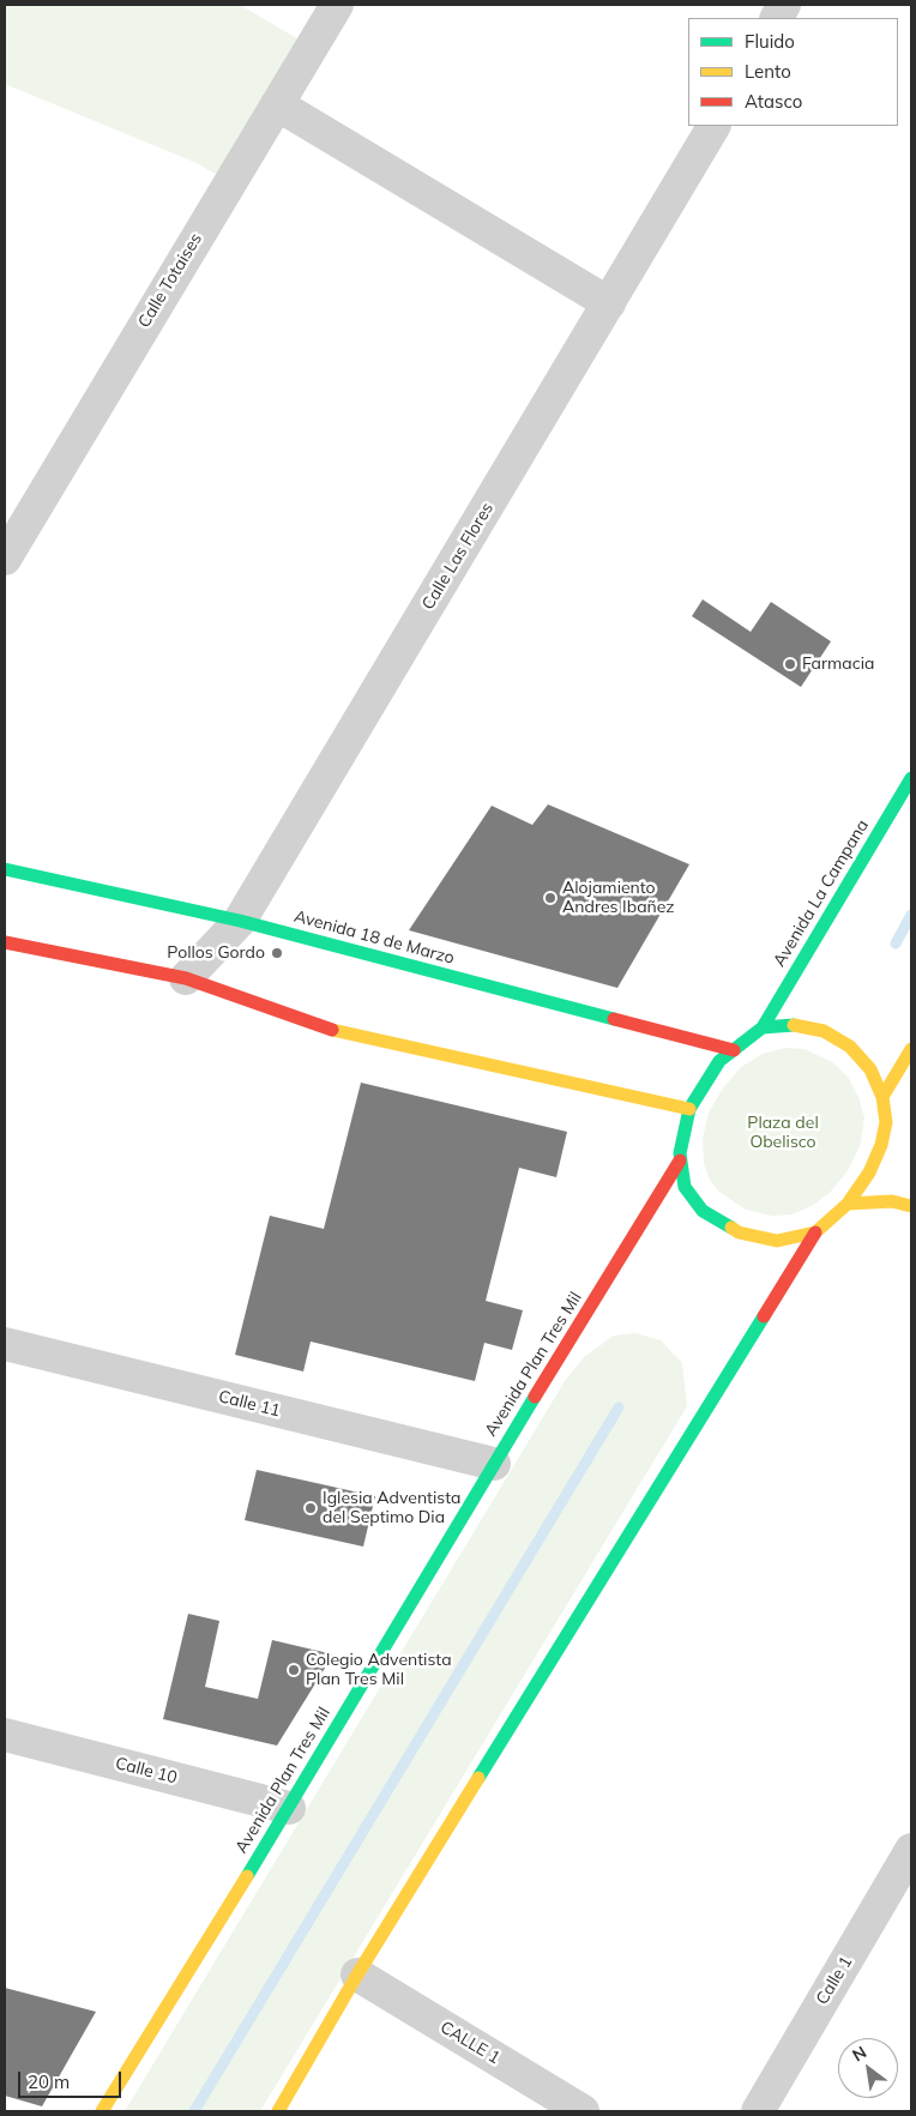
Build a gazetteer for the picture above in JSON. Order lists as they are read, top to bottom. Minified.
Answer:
{"streets":{"main road":["Avenida La Campana","Avenida 18 de Marzo","Avenida Plan Tres Mil"],"street":["Calle Totaises","Calle Las Flores","Calle 11","Calle 10","Calle 1","CALLE 1"]},"crossings":[["Calle Las Flores","Avenida 18 de Marzo"],["Avenida La Campana","Avenida 18 de Marzo"],["Avenida La Campana","Avenida Plan Tres Mil"],["Avenida 18 de Marzo","Avenida Plan Tres Mil"],["Avenida Plan Tres Mil","Calle 11"],["Avenida Plan Tres Mil","Calle 10"]],"parks":["Plaza del Obelisco"],"places":["Farmacia","Alojamiento Andres Ibañez","Pollos Gordo","Iglesia Adventista del Septimo Dia","Colegio Adventista Plan Tres Mil"],"legend":["Fluido","Lento","Atasco"],"scale_bar":"20 m","north":"top left"}
